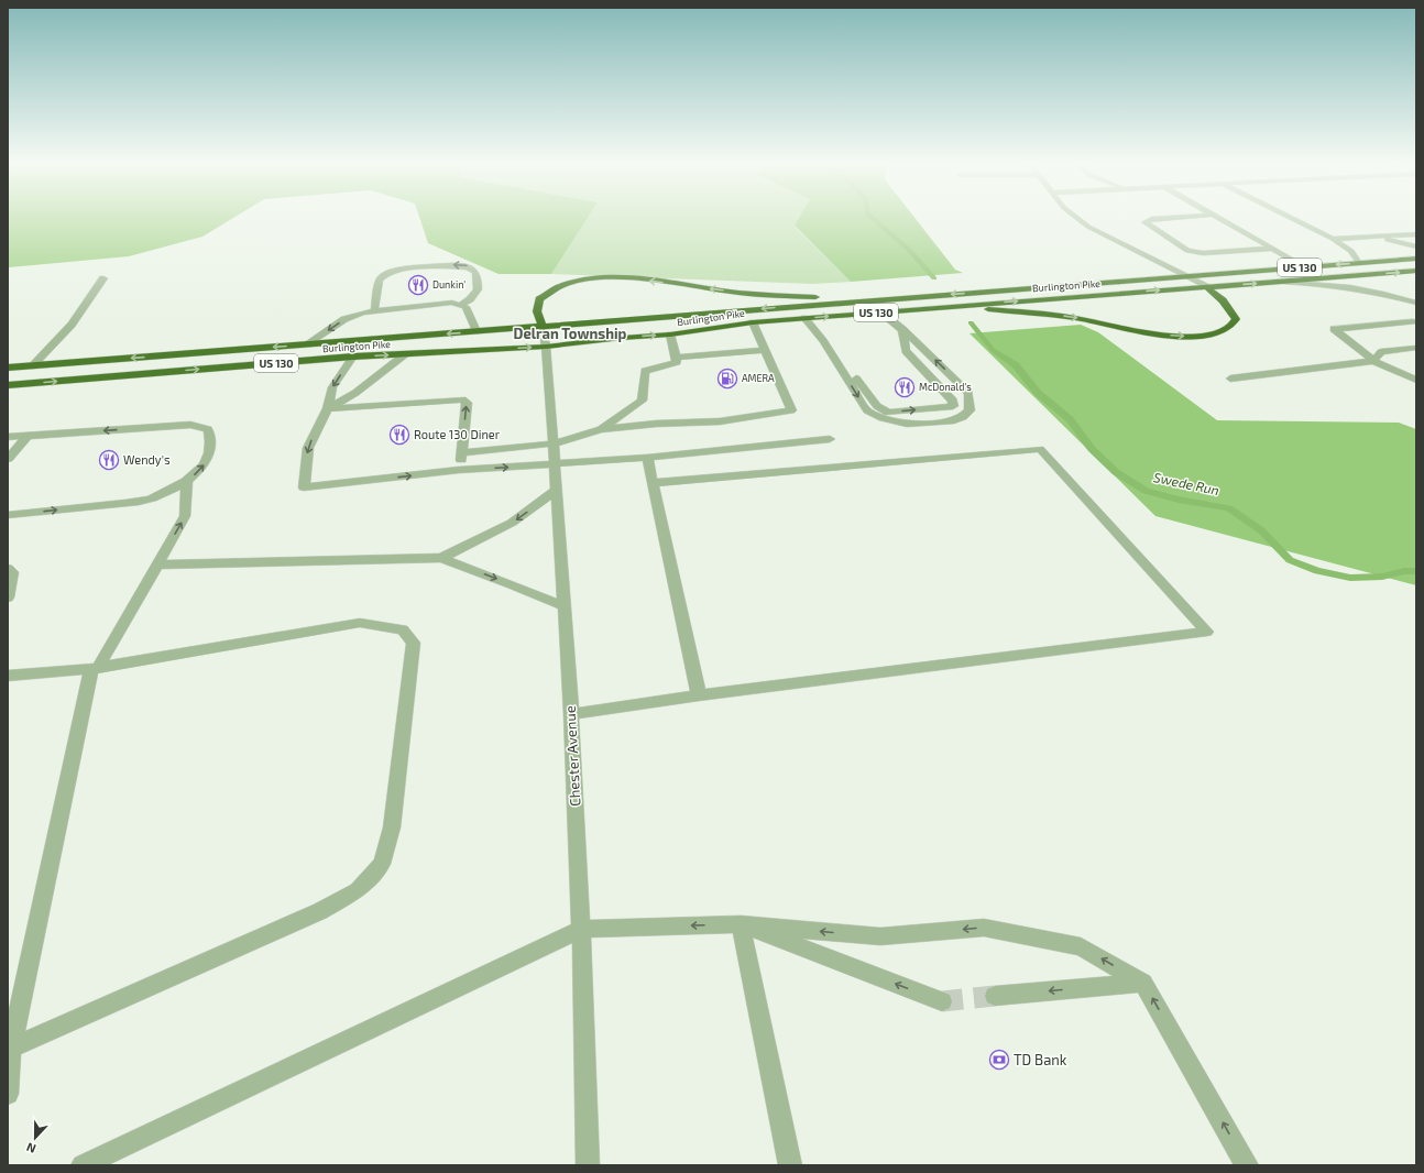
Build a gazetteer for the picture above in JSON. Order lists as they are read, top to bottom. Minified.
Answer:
{"streets":{"highway":["US 130","Burlington Pike"],"street":["Chester Avenue"]},"crossings":[["Burlington Pike","Chester Avenue"]],"districts":["Delran Township"],"water":["Swede Run"],"places":{"restaurant":["Dunkin'","McDonald's","Route 130 Diner","Wendy's"],"fuel station":["AMERA"],"bank":["TD Bank"]},"north":"bottom"}
